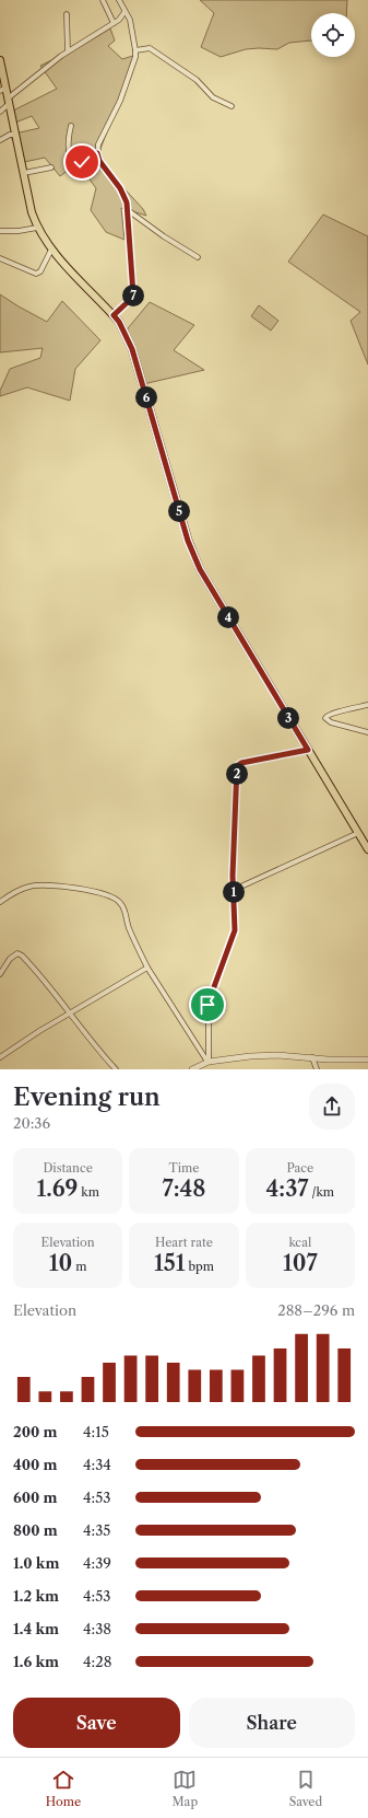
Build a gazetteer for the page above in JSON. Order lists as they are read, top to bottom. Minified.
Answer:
{"page":{"pins":["7","6","5","4","3","2","1"],"heading":["Evening run","20:36"],"stats":[["Distance","1.69 km"],["Time","7:48"],["Pace","4:37 /km"],["Elevation","10 m"],["Heart rate","151 bpm"],["kcal","107"]],"chart":["Elevation","288–296 m"],"list":[{"name":"200 m","note":"4:15"},{"name":"400 m","note":"4:34"},{"name":"600 m","note":"4:53"},{"name":"800 m","note":"4:35"},{"name":"1.0 km","note":"4:39"},{"name":"1.2 km","note":"4:53"},{"name":"1.4 km","note":"4:38"},{"name":"1.6 km","note":"4:28"}],"buttons":["Save","Share"],"tabs":["Home","Map","Saved"]}}
